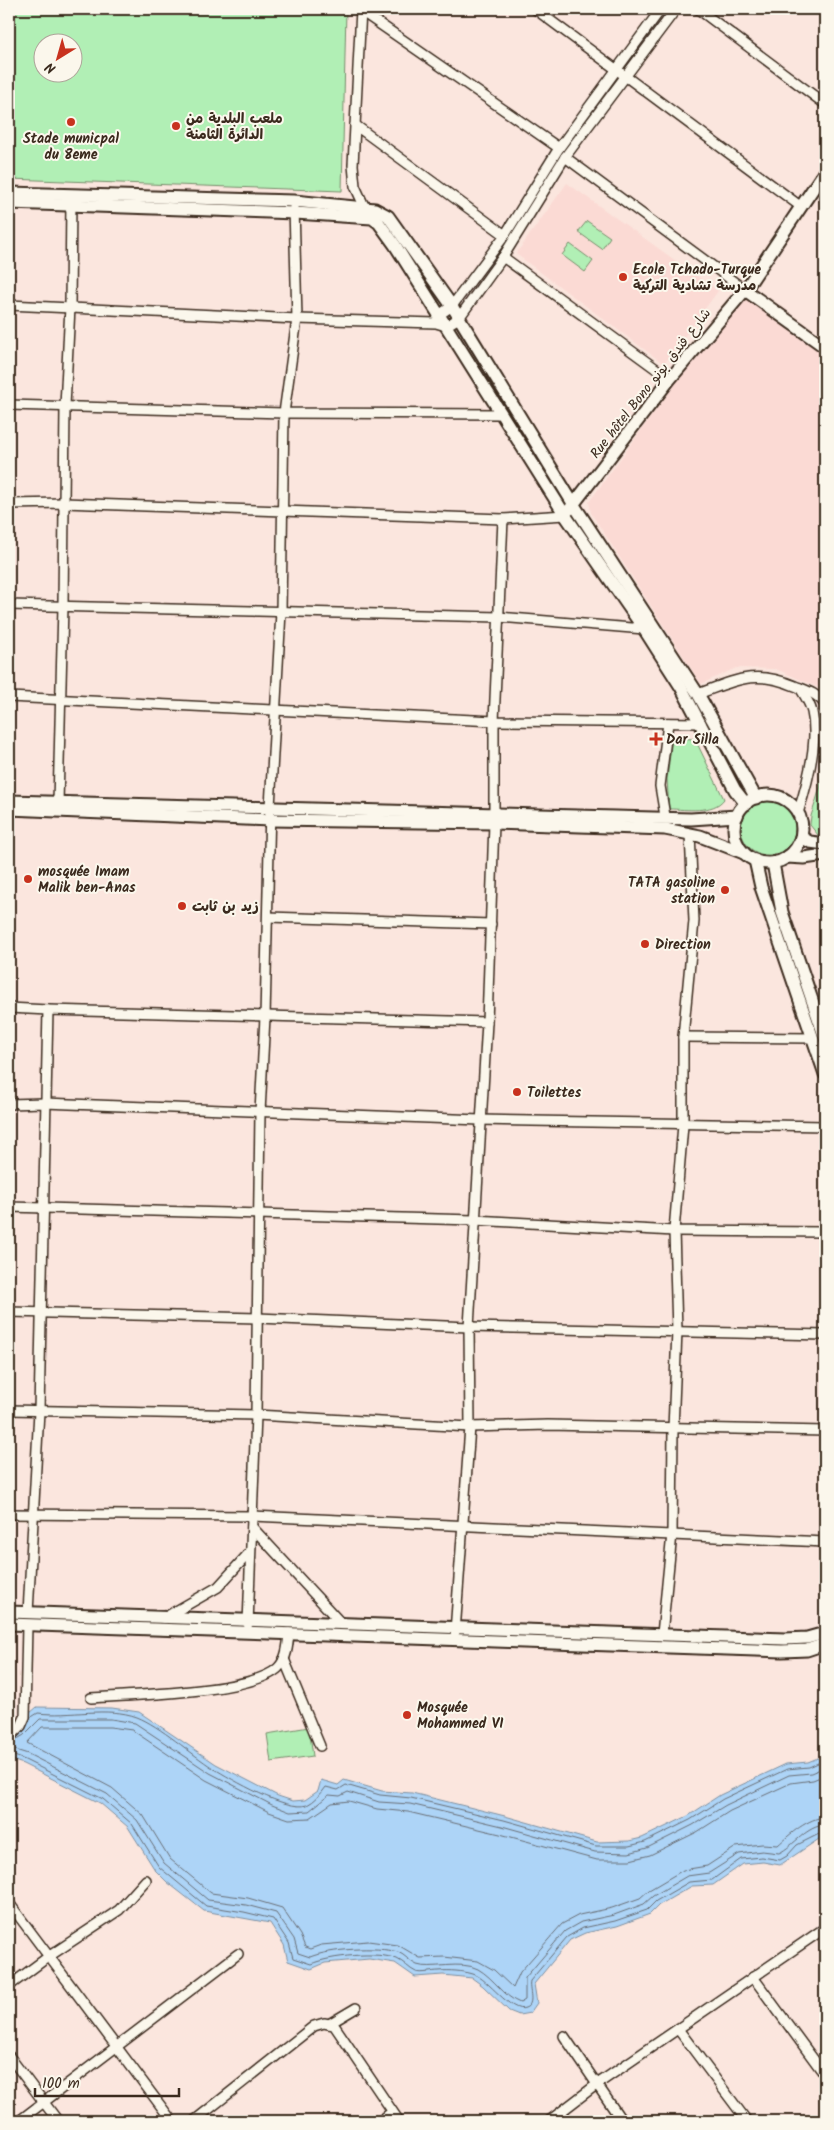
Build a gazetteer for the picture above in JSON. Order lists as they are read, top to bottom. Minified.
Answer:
{"streets":{"street":["Rue hôtel Bono شارع فندق بونو"]},"places":{"other":["Stade municpal du 8eme","ملعب البلدية من الدائرة الثامنة","Ecole Tchado-Turque مدرسة تشادية التركية","mosquée Imam Malik ben-Anas","TATA gasoline station","زيد بن ثابت","Direction","Toilettes","Mosquée Mohammed VI"],"health":["Dar Silla"]},"scale_bar":"100 m","north":"bottom left"}
